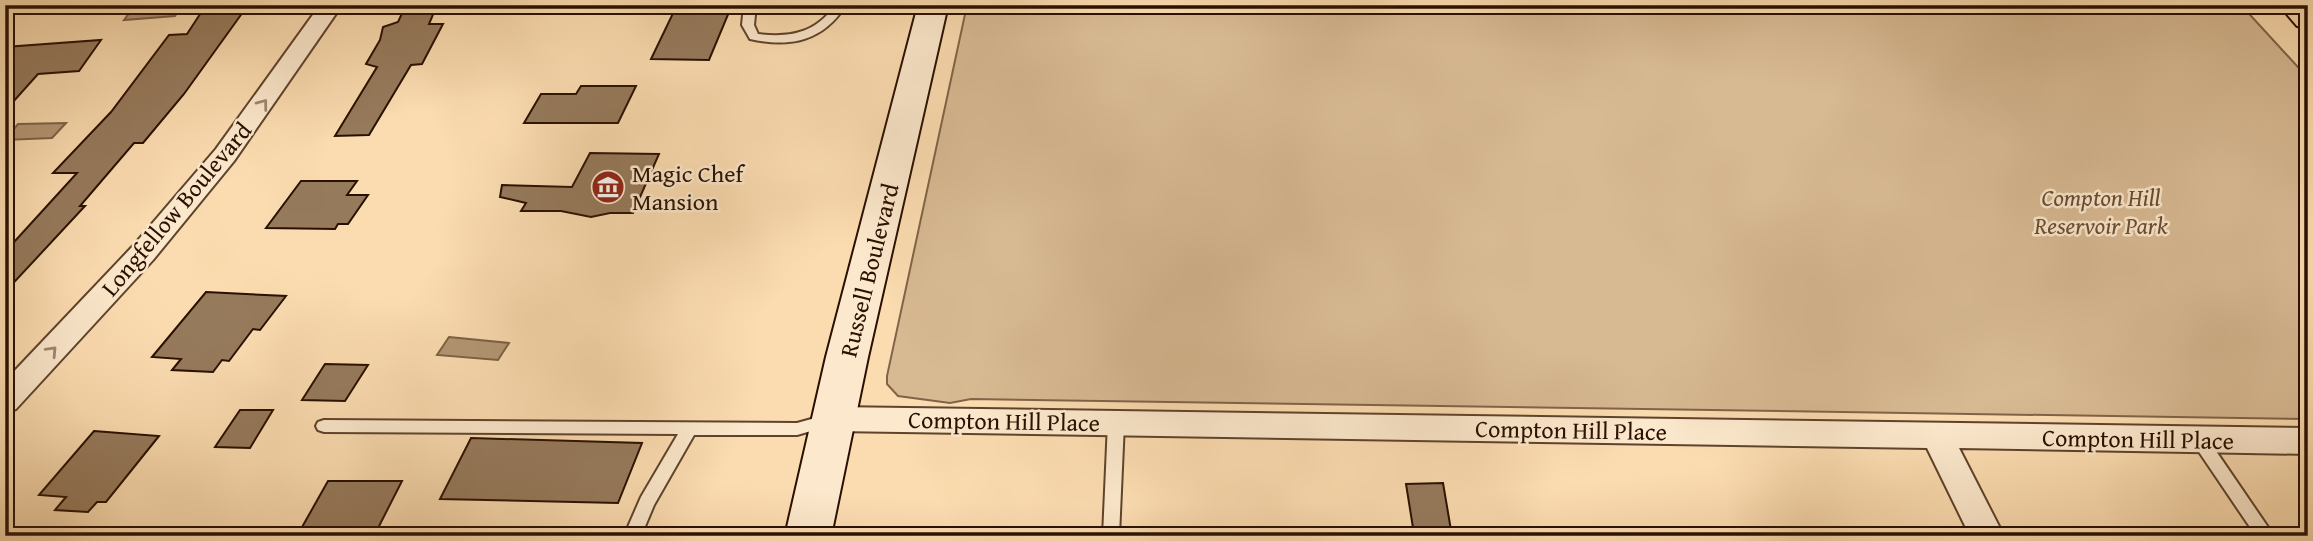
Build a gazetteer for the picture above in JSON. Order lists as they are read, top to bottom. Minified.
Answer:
{"streets":{"main road":["Russell Boulevard"],"street":["Longfellow Boulevard","Compton Hill Place"]},"crossings":[["Russell Boulevard","Compton Hill Place"]],"one_way":["Longfellow Boulevard"],"parks":["Compton Hill Reservoir Park"],"places":{"museum":["Magic Chef Mansion"]}}
